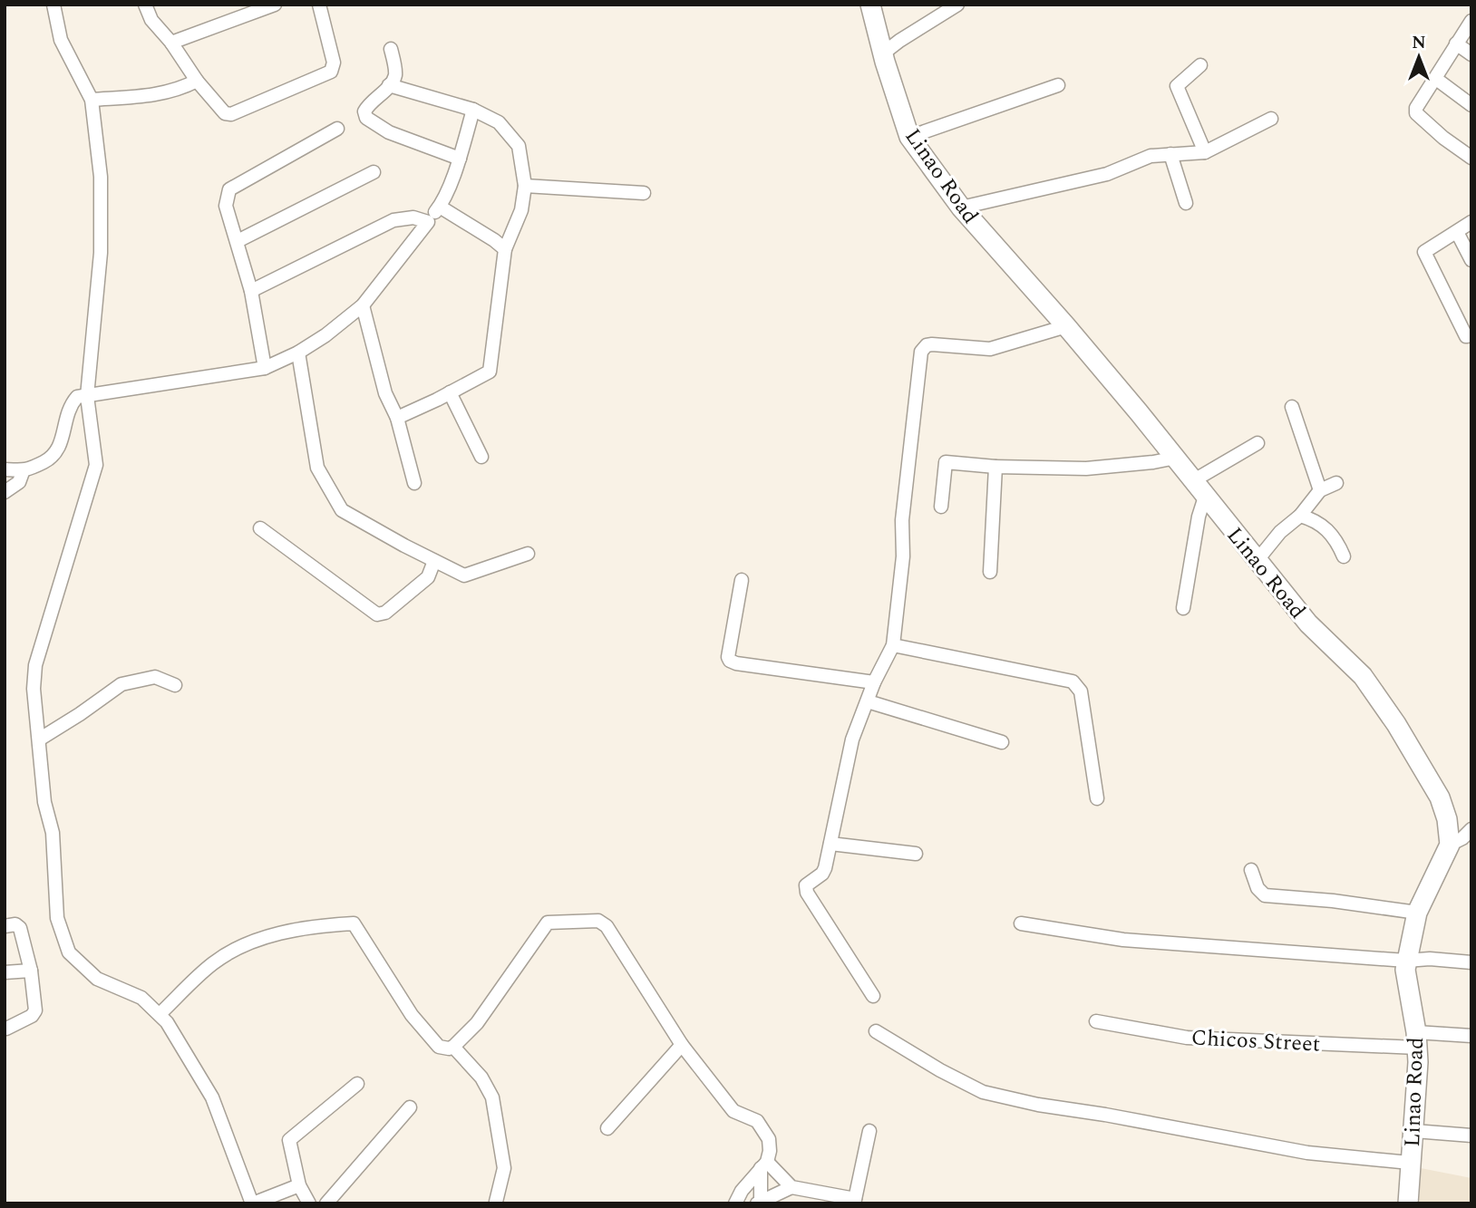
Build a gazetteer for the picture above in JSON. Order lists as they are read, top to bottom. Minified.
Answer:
{"streets":{"street":["Linao Road","Chicos Street"]},"crossings":[["Linao Road","Chicos Street"]],"north":"top"}
